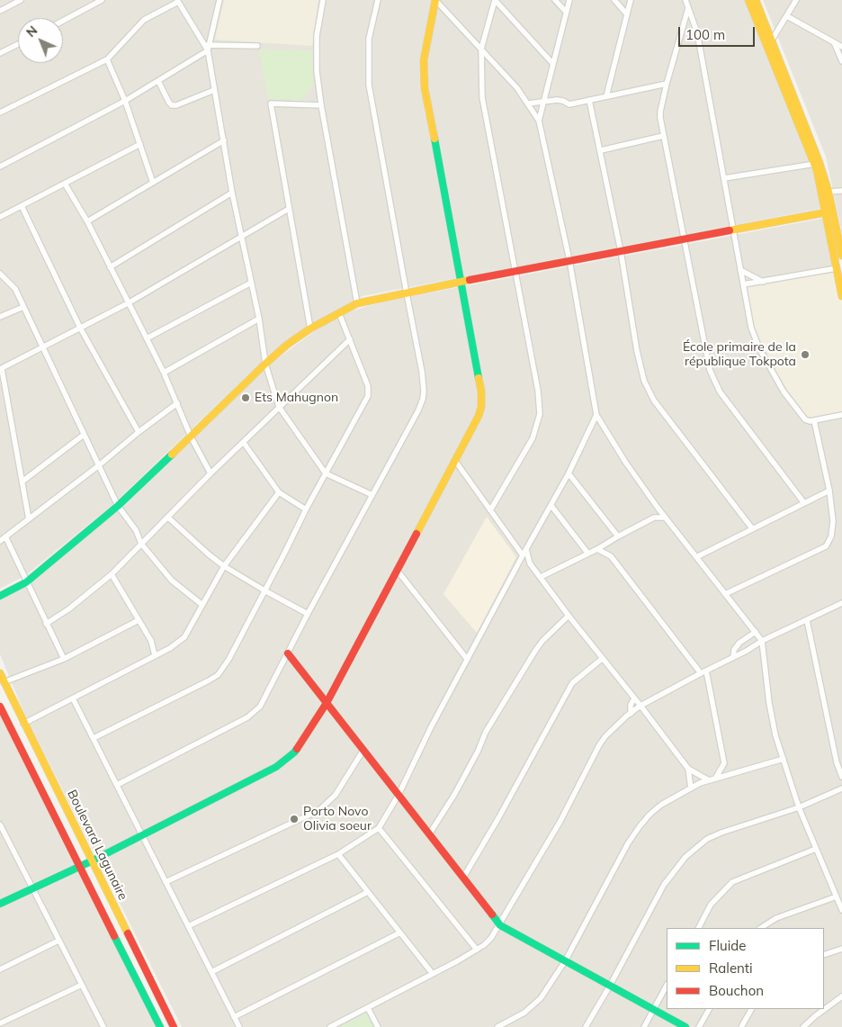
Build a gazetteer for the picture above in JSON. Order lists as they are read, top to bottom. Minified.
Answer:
{"streets":{"street":["Boulevard Lagunaire"]},"places":["École primaire de la république Tokpota","Ets Mahugnon","Porto Novo Olivia soeur"],"legend":["Fluide","Ralenti","Bouchon"],"scale_bar":"100 m","north":"top left"}
